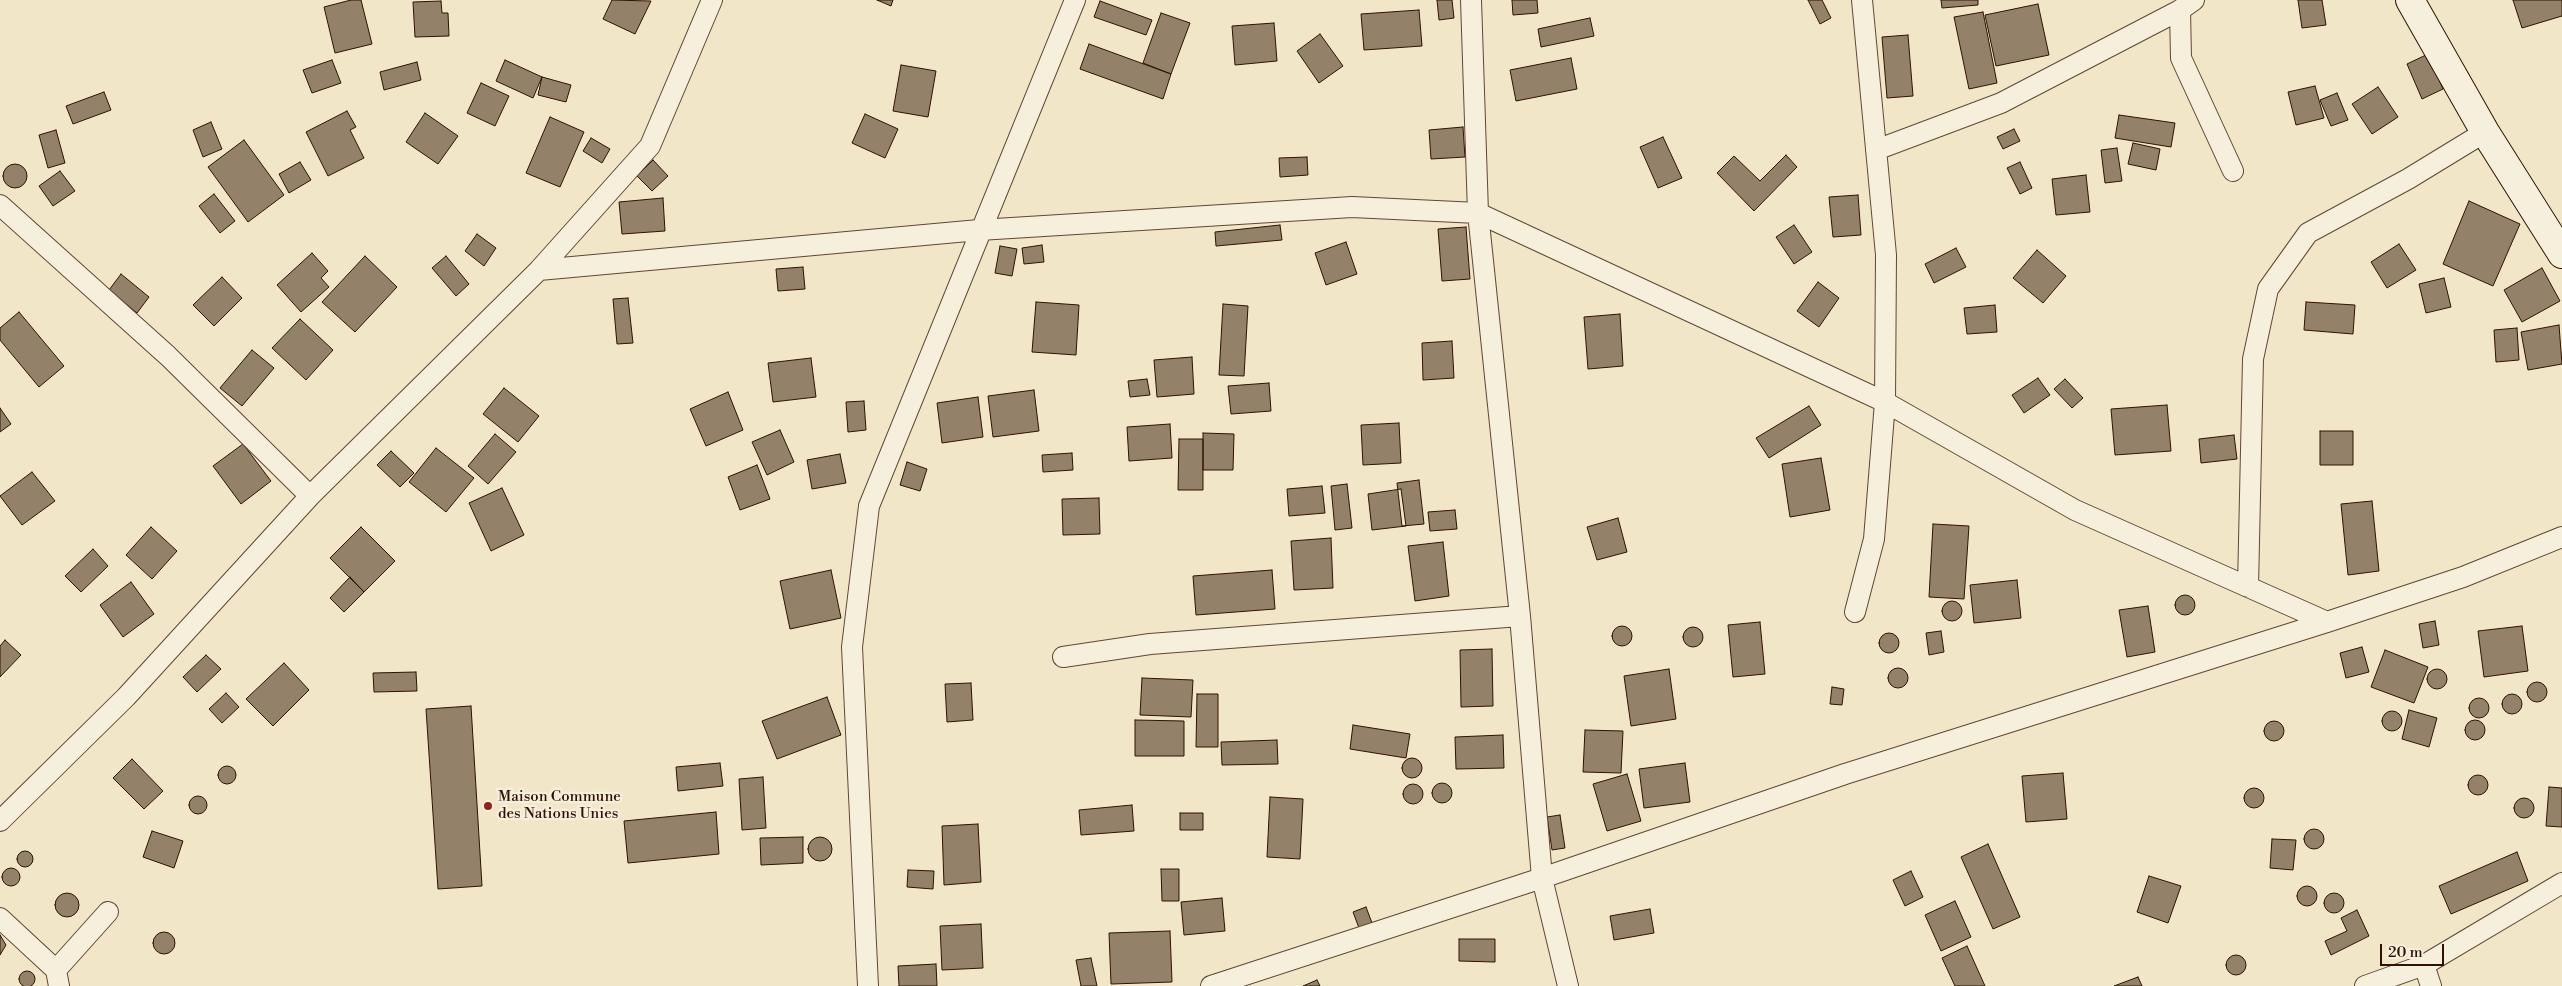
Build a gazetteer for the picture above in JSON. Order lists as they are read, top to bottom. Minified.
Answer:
{"places":["Maison Commune des Nations Unies"],"scale_bar":"20 m"}
